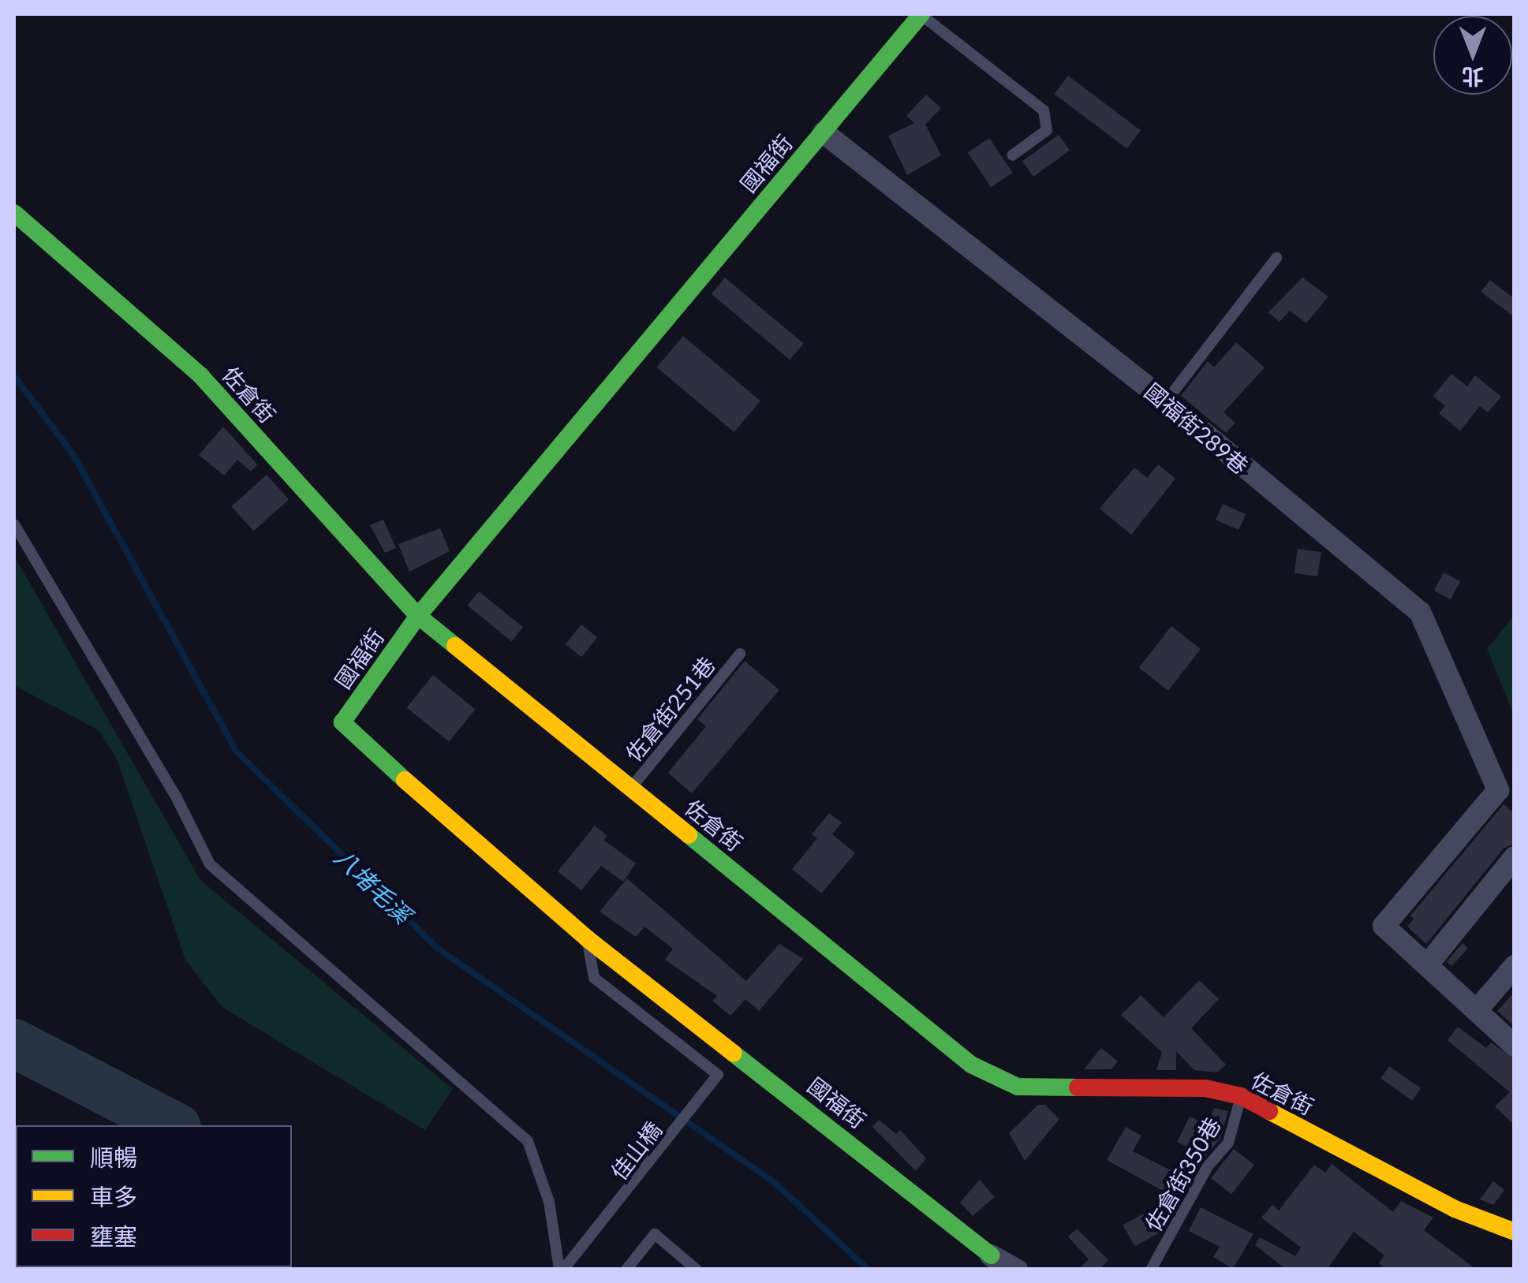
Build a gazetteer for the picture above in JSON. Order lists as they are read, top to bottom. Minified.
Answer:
{"streets":{"street":["國福街","佐倉街","國福街289巷"],"lane":["佐倉街251巷","佳山橋","佐倉街350巷"]},"crossings":[["國福街","佐倉街"],["國福街","國福街289巷"],["國福街","佳山橋"],["佐倉街","佐倉街251巷"],["佐倉街","佐倉街350巷"]],"water":["八堵毛溪"],"legend":["順暢","車多","壅塞"],"north":"bottom"}
